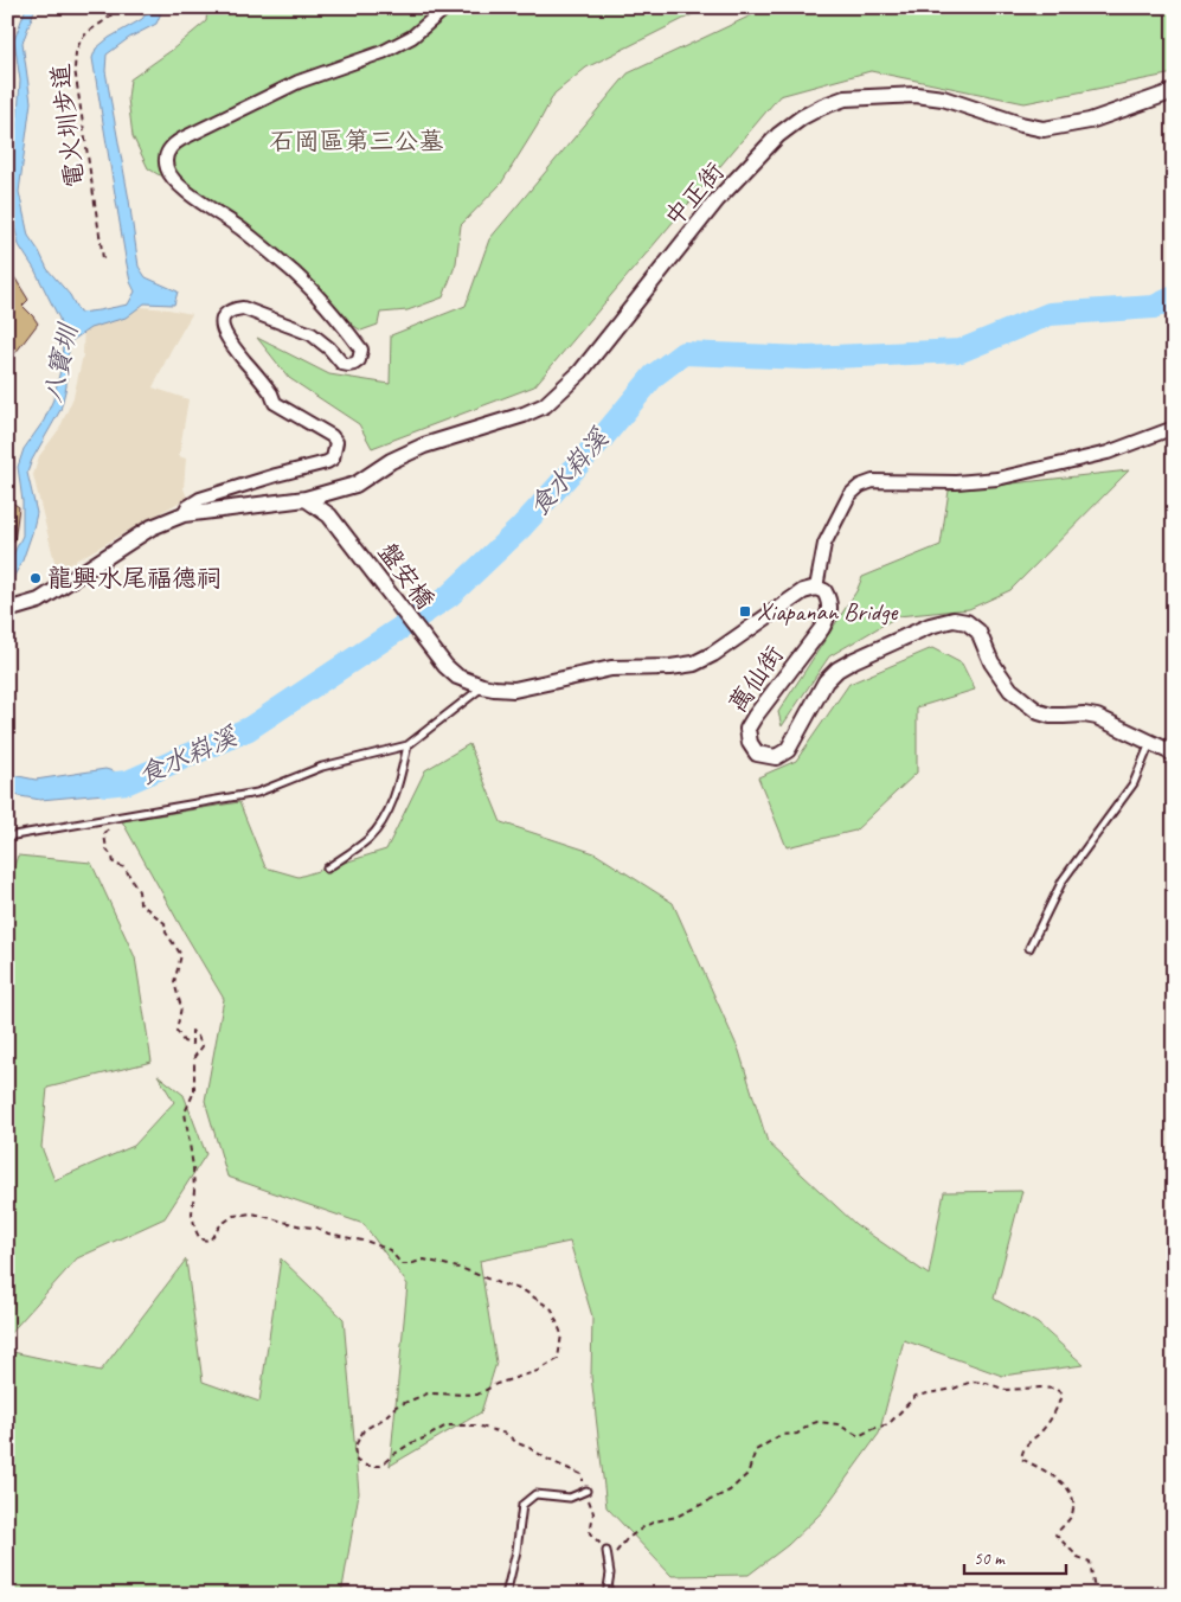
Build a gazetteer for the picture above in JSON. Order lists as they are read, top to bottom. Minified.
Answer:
{"streets":{"street":["中正街","盤安橋","萬仙街"],"path":["電火圳步道"]},"crossings":[["中正街","盤安橋"],["盤安橋","萬仙街"]],"water":["八寶圳","食水嵙溪"],"parks":["石岡區第三公墓"],"places":{"other":["龍興水尾福德祠"],"transit":["Xiapanan Bridge"]},"scale_bar":"50 m"}
